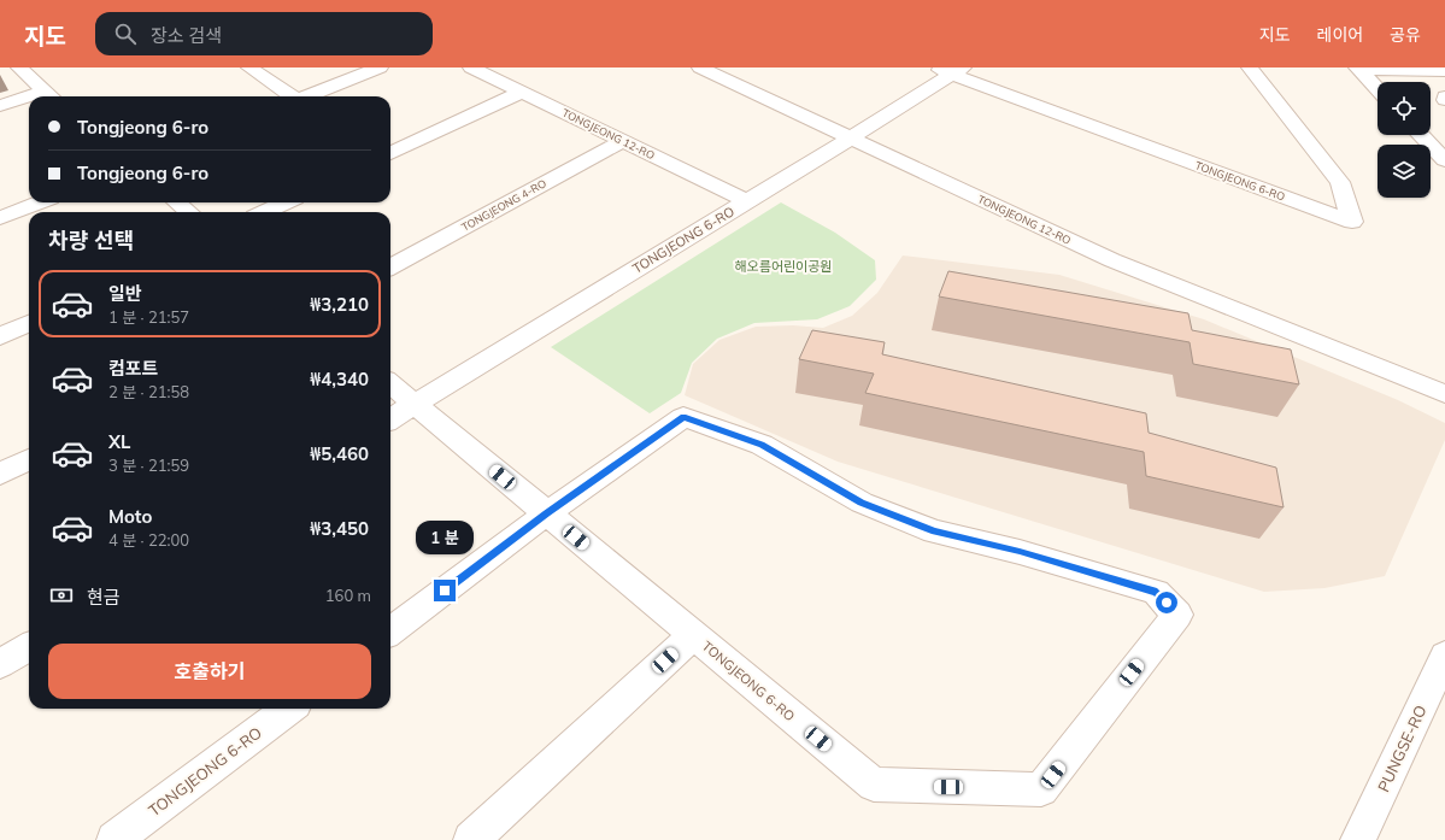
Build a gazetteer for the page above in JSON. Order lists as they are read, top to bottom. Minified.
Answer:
{"streets":{"street":["TONGJEONG 12-RO","TONGJEONG 6-RO","TONGJEONG 4-RO","PUNGSE-RO"]},"crossings":[["TONGJEONG 12-RO","TONGJEONG 6-RO"],["TONGJEONG 12-RO","TONGJEONG 4-RO"]],"parks":["해오름어린이공원"],"page":{"header":"지도","search":"장소 검색","nav":["지도","레이어","공유"],"banner":["Tongjeong 6-ro","Tongjeong 6-ro"],"heading":"차량 선택","list":[{"name":"일반","note":"1 분 · 21:57","value":"₩3,210"},{"name":"컴포트","note":"2 분 · 21:58","value":"₩4,340"},{"name":"XL","note":"3 분 · 21:59","value":"₩5,460"},{"name":"Moto","note":"4 분 · 22:00","value":"₩3,450"}],"bubble":"1 분","pay":["현금","160 m"],"buttons":"호출하기"}}
